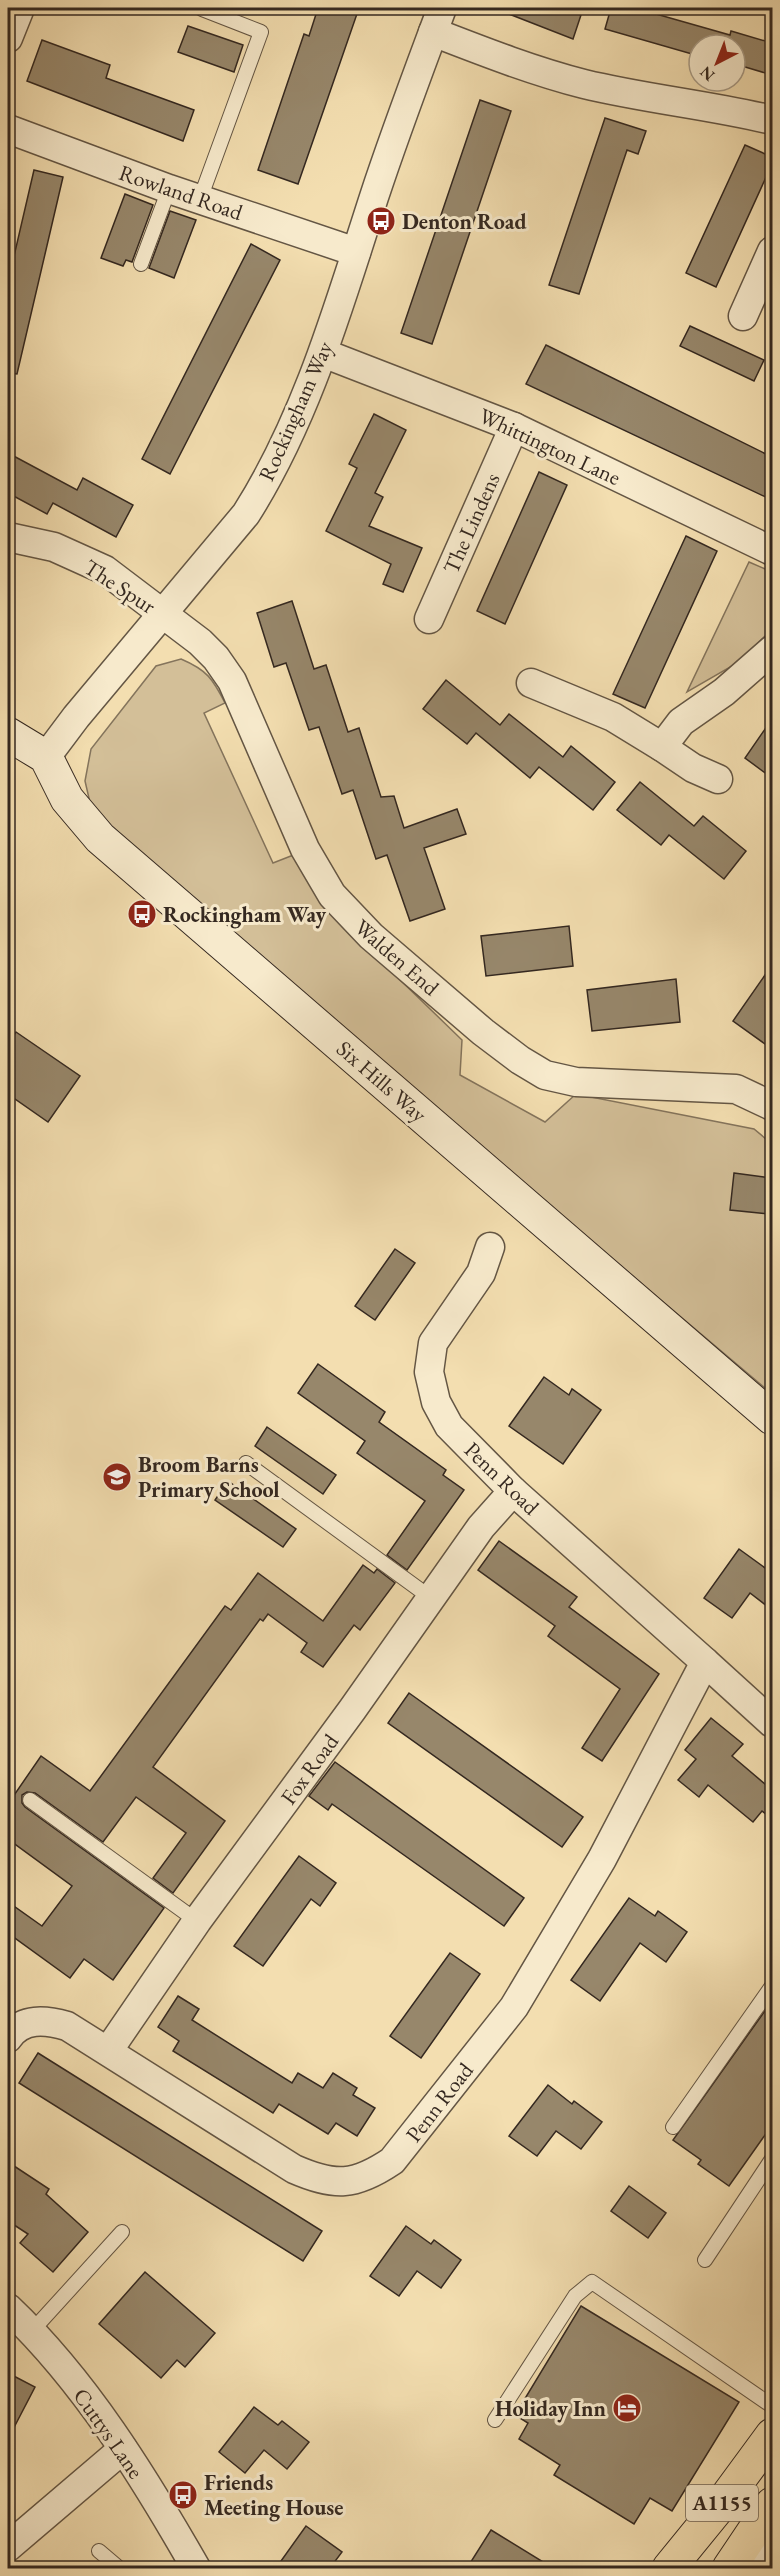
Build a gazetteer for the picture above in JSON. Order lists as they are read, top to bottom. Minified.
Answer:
{"streets":{"main road":["A1155"],"street":["Rowland Road","Rockingham Way","Whittington Lane","The Lindens","The Spur","Walden End","Six Hills Way","Penn Road","Fox Road","Cuttys Lane"]},"crossings":[["Rowland Road","Rockingham Way"],["Rockingham Way","Whittington Lane"],["Rockingham Way","The Spur"],["Rockingham Way","Walden End"],["Rockingham Way","Six Hills Way"],["Whittington Lane","The Lindens"],["The Spur","Walden End"],["Penn Road","Fox Road"]],"places":{"bus stop":["Denton Road","Rockingham Way","Friends Meeting House"],"school or university":["Broom Barns Primary School"],"hotel":["Holiday Inn"]},"north":"bottom left"}
